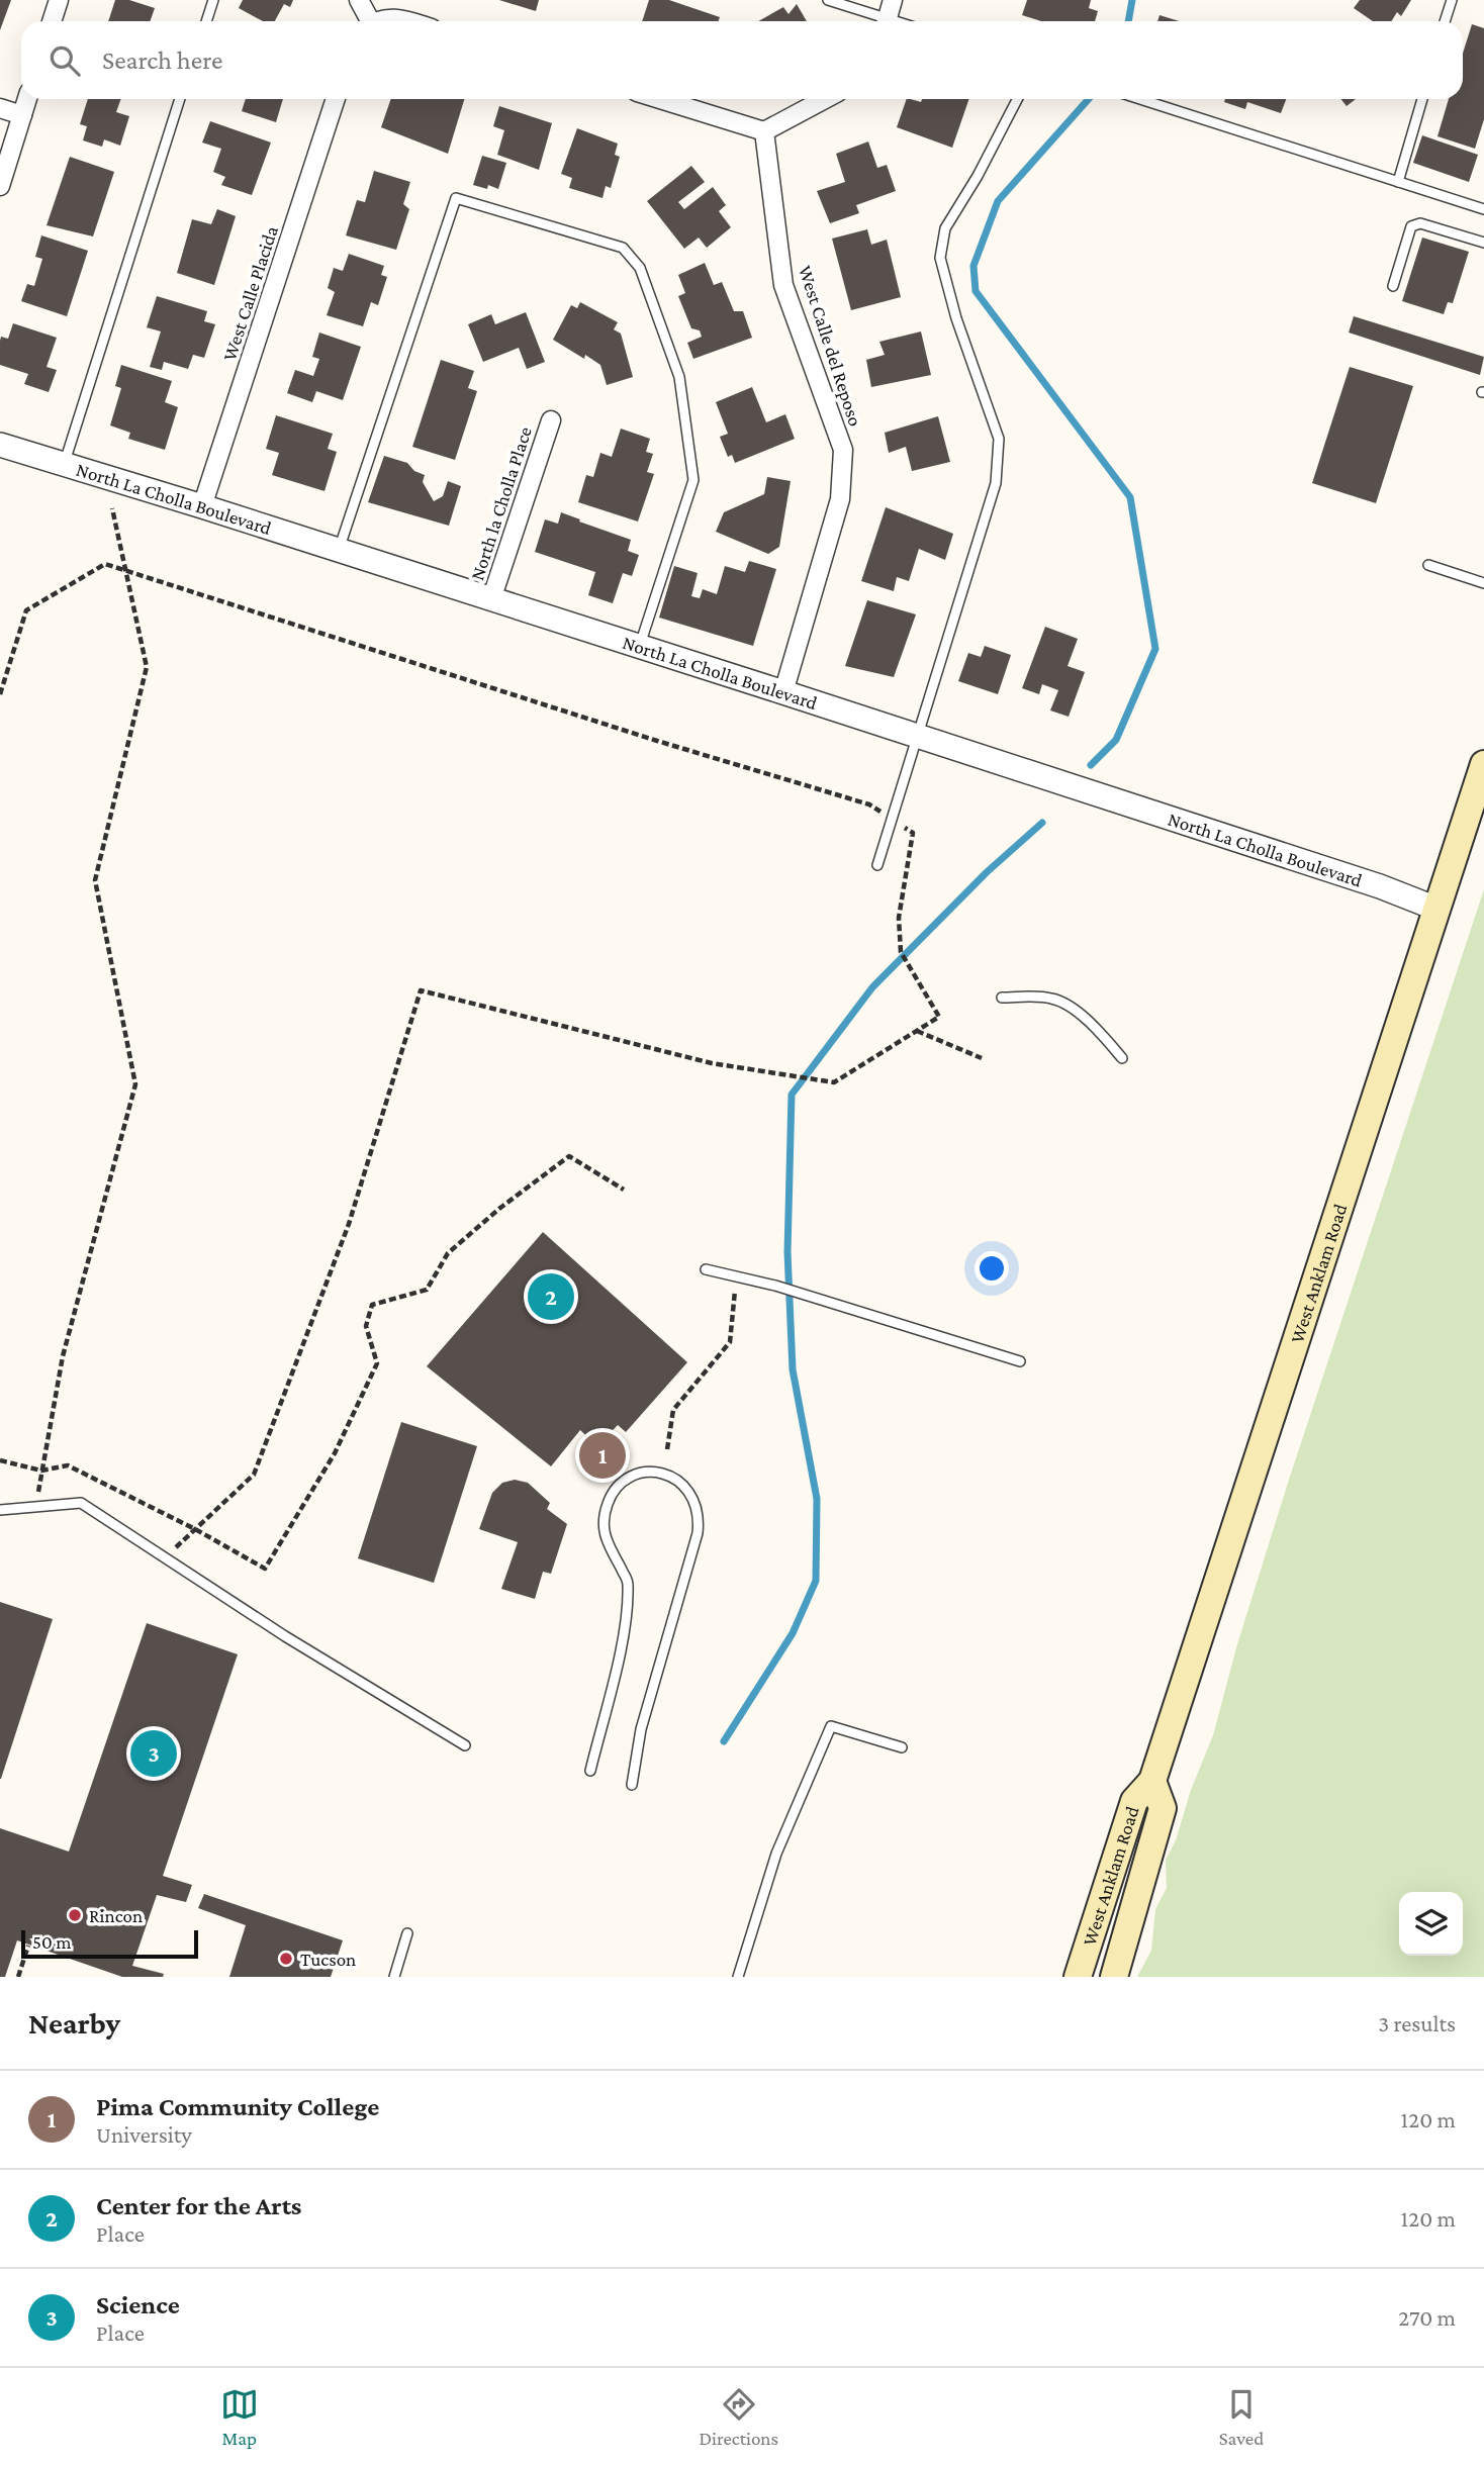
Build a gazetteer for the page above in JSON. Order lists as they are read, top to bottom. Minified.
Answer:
{"streets":{"main road":["West Anklam Road"],"street":["West Calle Placida","West Calle del Reposo","North La Cholla Boulevard","North la Cholla Place"]},"crossings":[["West Calle Placida","North La Cholla Boulevard"],["West Calle del Reposo","North La Cholla Boulevard"],["North La Cholla Boulevard","North la Cholla Place"],["North La Cholla Boulevard","West Anklam Road"]],"places":["Rincon","Tucson"],"scale_bar":"50 m","page":{"search":"Search here","pins":["2","1","3"],"scale":"50 m","heading":["Nearby","3 results"],"list":[{"mark":"1","name":"Pima Community College","note":"University","value":"120 m"},{"mark":"2","name":"Center for the Arts","note":"Place","value":"120 m"},{"mark":"3","name":"Science","note":"Place","value":"270 m"}],"nav":["Map","Directions","Saved"]}}
